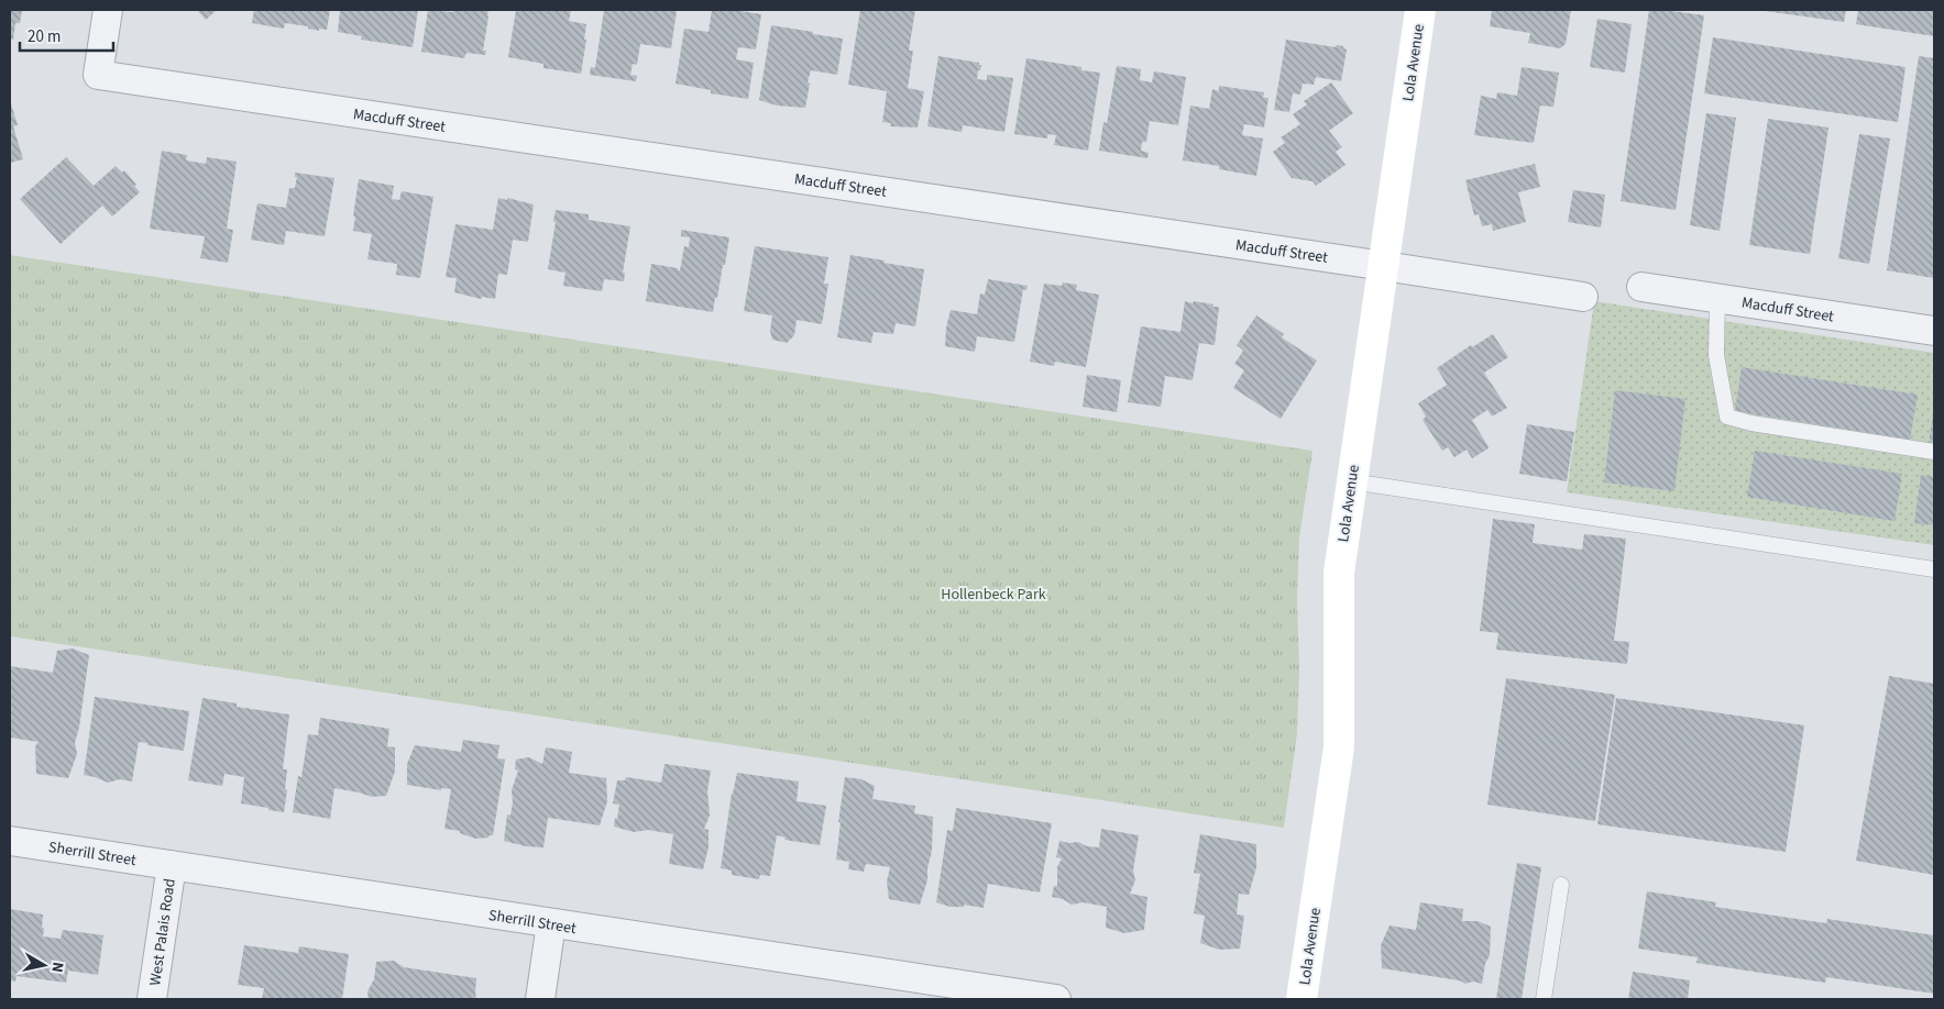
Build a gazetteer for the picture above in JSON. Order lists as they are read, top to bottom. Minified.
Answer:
{"streets":{"street":["Lola Avenue","Macduff Street","Sherrill Street","West Palais Road"]},"crossings":[["Lola Avenue","Macduff Street"],["Sherrill Street","West Palais Road"]],"parks":["Hollenbeck Park"],"scale_bar":"20 m","north":"right"}
